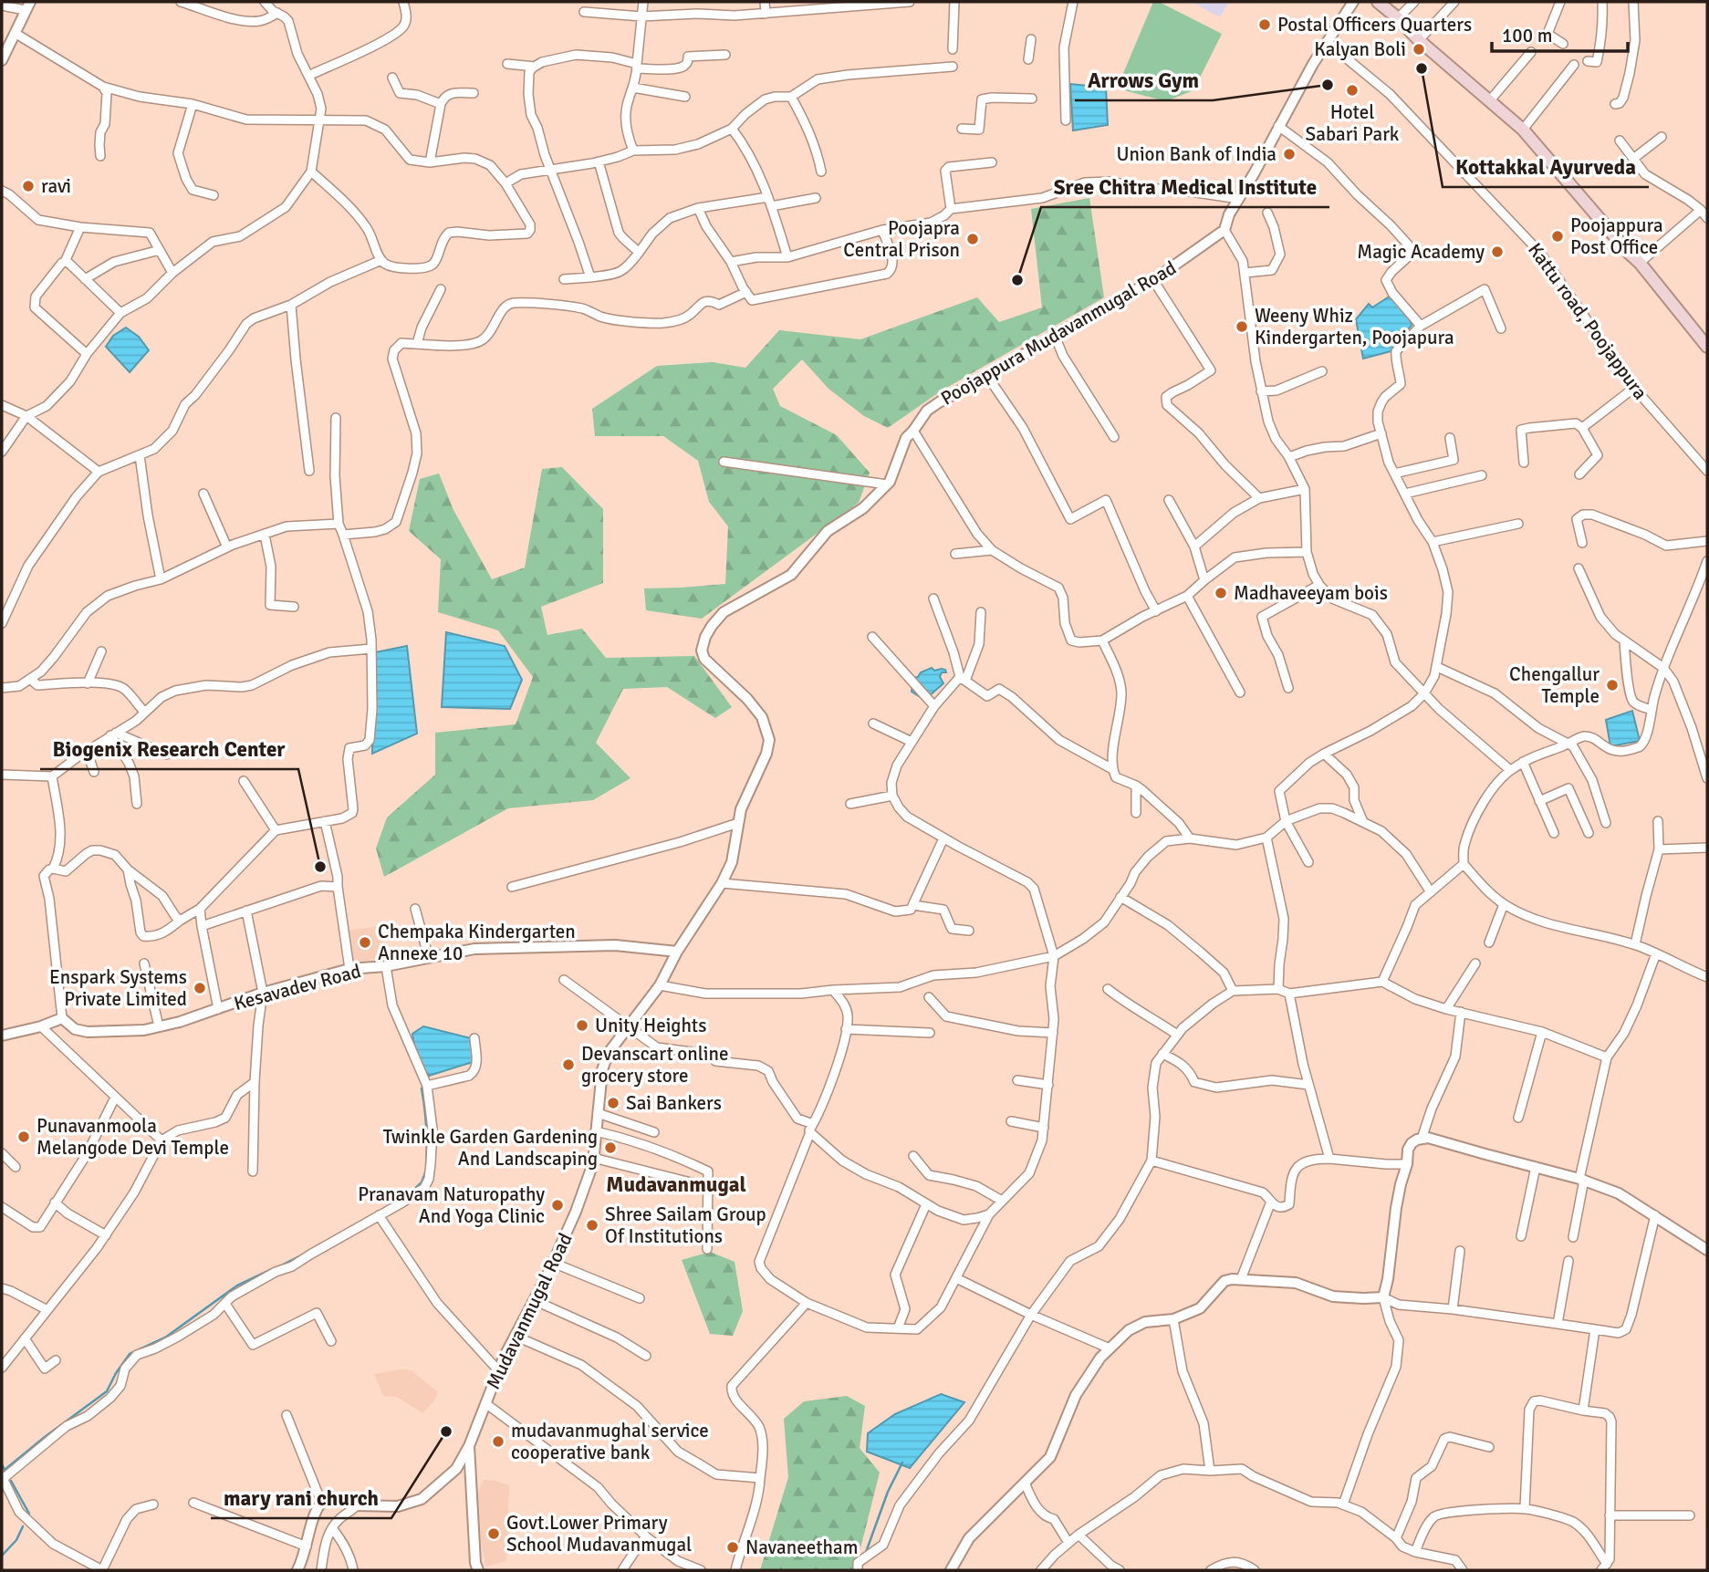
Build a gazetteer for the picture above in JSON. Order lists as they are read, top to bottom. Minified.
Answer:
{"streets":{"street":["Kattu road, Poojappura","Poojappura Mudavanmugal Road","Kesavadev Road","Mudavanmugal Road"]},"crossings":[["Poojappura Mudavanmugal Road","Kesavadev Road"],["Poojappura Mudavanmugal Road","Mudavanmugal Road"],["Kesavadev Road","Mudavanmugal Road"]],"districts":["Mudavanmugal"],"places":["Postal Officers Quarters","Kalyan Boli","Kottakkal Ayurveda","Arrows Gym","Hotel Sabari Park","Union Bank of India","ravi","Poojappura Post Office","Poojapra Central Prison","Magic Academy","Sree Chitra Medical Institute","Weeny Whiz Kindergarten, Poojapura","Madhaveeyam bois","Chengallur Temple","Biogenix Research Center","Chempaka Kindergarten Annexe 10","Enspark Systems Private Limited","Unity Heights","Devanscart online grocery store","Sai Bankers","Punavanmoola Melangode Devi Temple","Twinkle Garden Gardening And Landscaping","Pranavam Naturopathy And Yoga Clinic","Shree Sailam Group Of Institutions","mary rani church","mudavanmughal service cooperative bank","Govt.Lower Primary School Mudavanmugal","Navaneetham"],"scale_bar":"100 m"}
